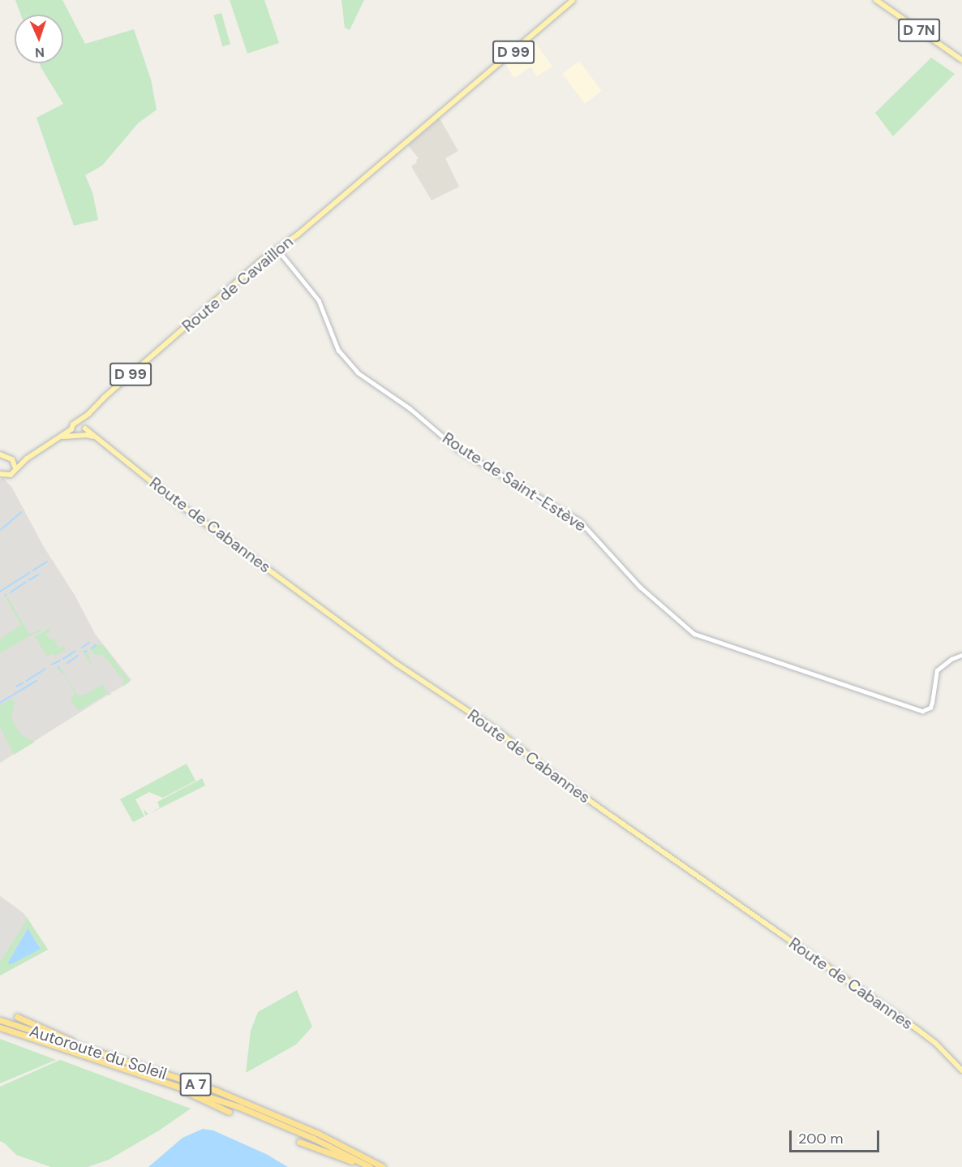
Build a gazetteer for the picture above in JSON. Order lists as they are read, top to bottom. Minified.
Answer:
{"streets":{"highway":["Autoroute du Soleil","A 7"],"main road":["D 7N","D 99","Route de Cavaillon","Route de Cabannes"],"street":["Route de Saint-Estève"]},"crossings":[["Route de Cavaillon","Route de Saint-Estève"],["Route de Cavaillon","Route de Cabannes"]],"scale_bar":"200 m","north":"bottom"}
